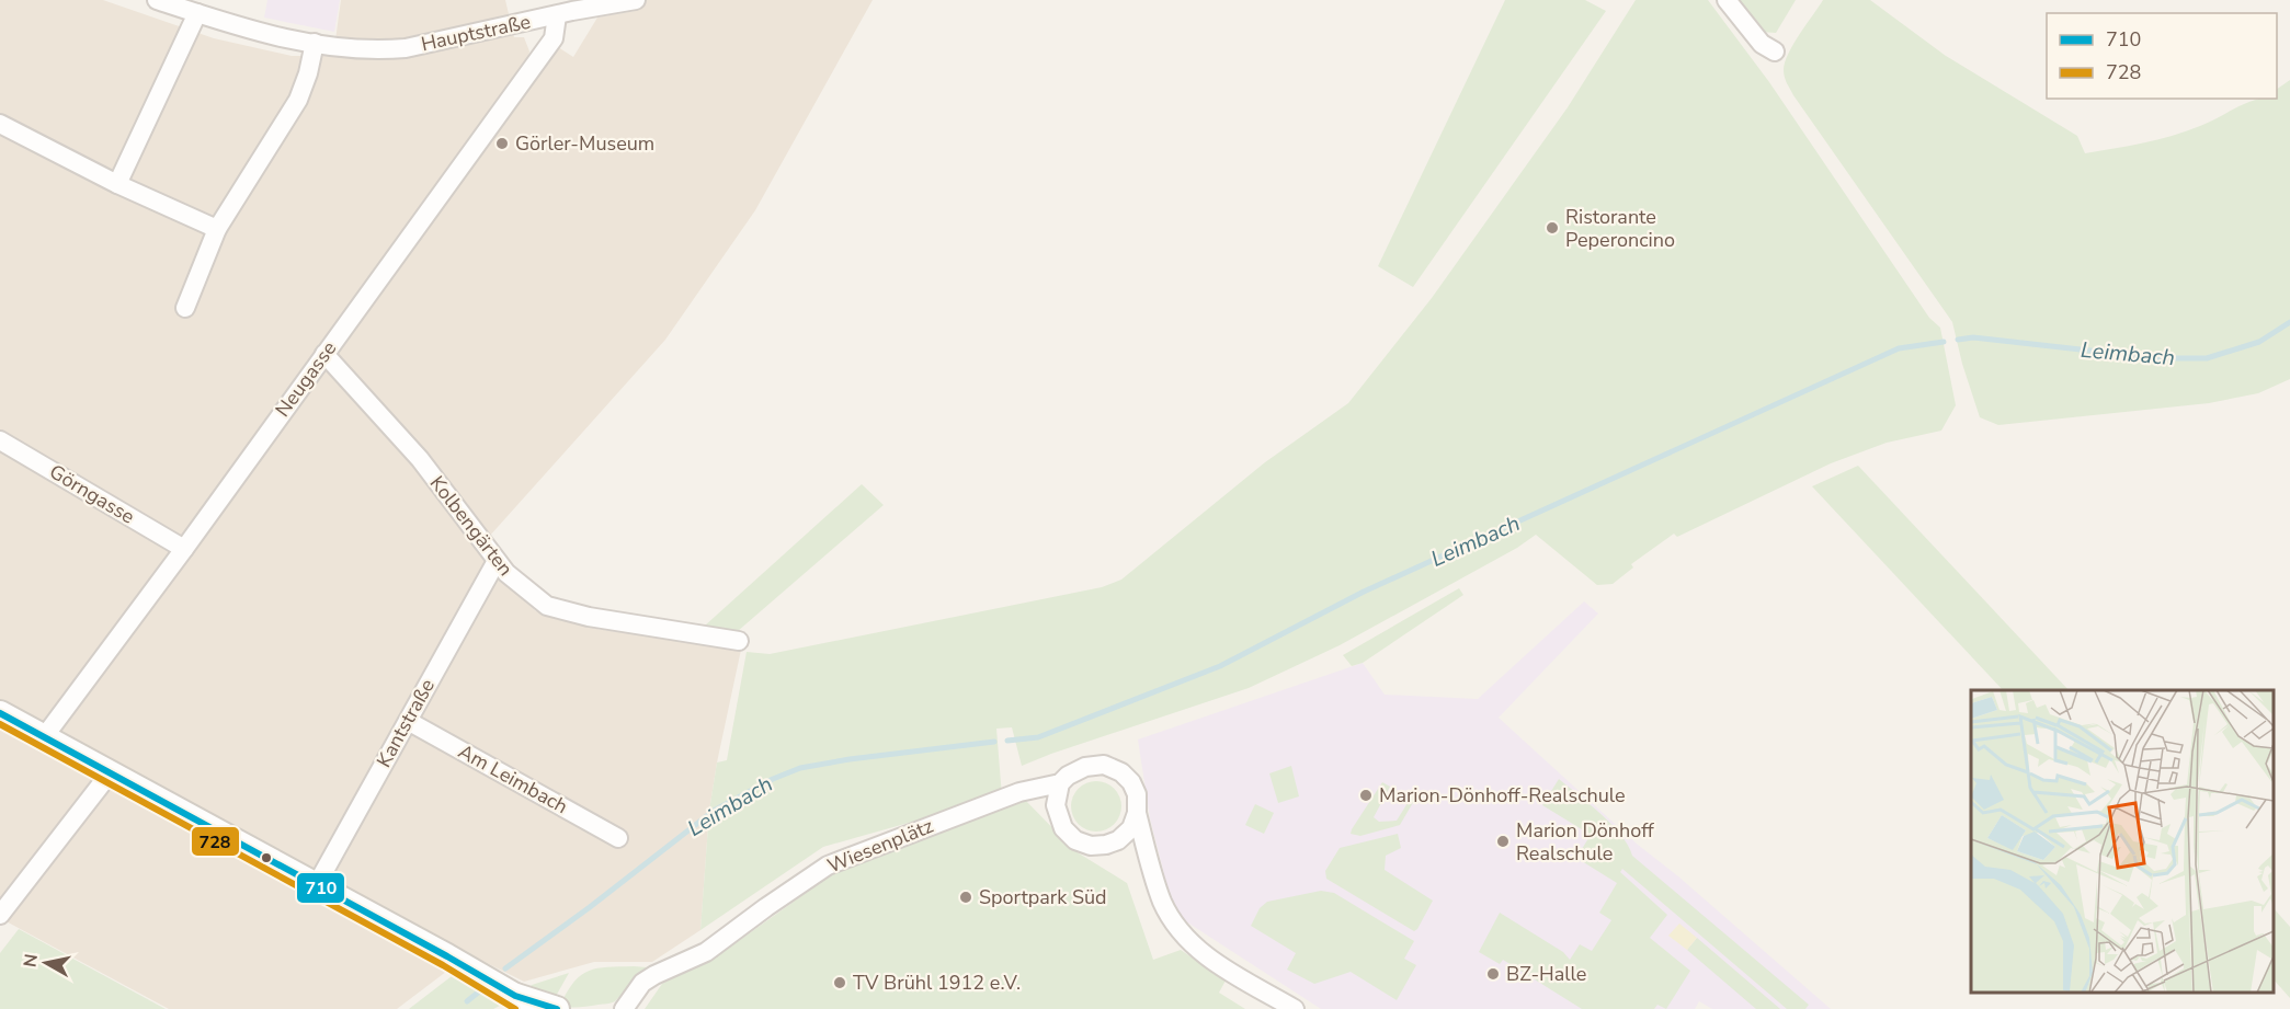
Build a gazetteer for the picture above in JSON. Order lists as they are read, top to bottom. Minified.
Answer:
{"streets":{"street":["Hauptstraße","Neugasse","Görngasse","Kolbengärten","Kantstraße","Am Leimbach","Wiesenplätz"]},"crossings":[["Hauptstraße","Neugasse"],["Neugasse","Görngasse"],["Neugasse","Kolbengärten"],["Kolbengärten","Kantstraße"],["Kantstraße","Am Leimbach"]],"water":["Leimbach"],"places":["Görler-Museum","Ristorante Peperoncino","Marion-Dönhoff-Realschule","Marion Dönhoff Realschule","Sportpark Süd","BZ-Halle","TV Brühl 1912 e.V."],"lines":["transit line 710","transit line 728"],"legend":["710","728"],"north":"left"}
